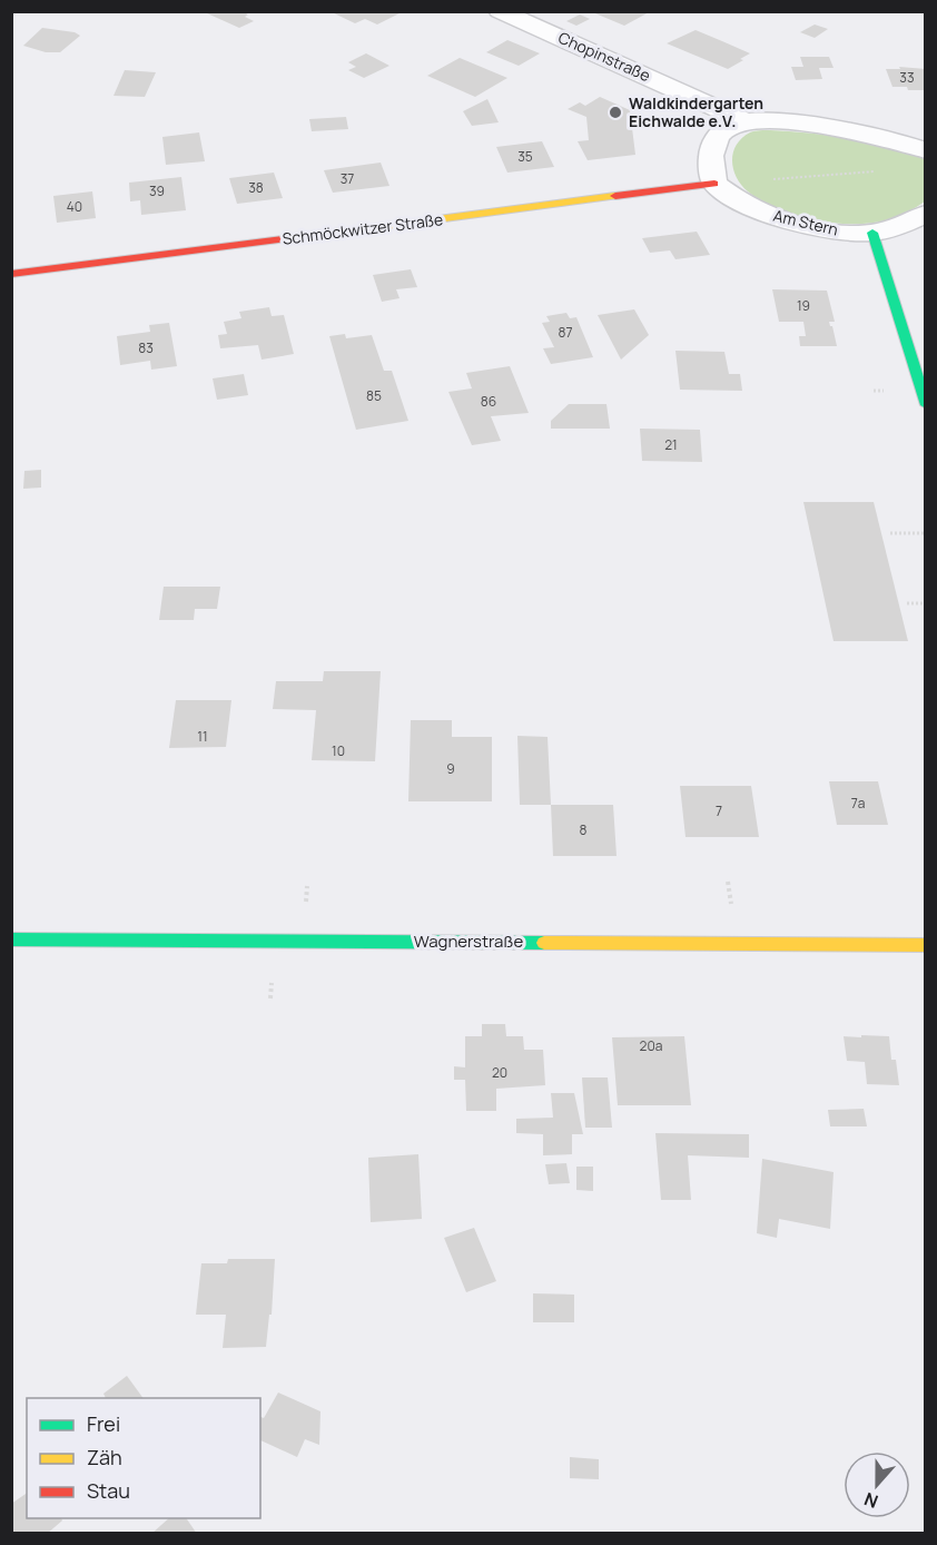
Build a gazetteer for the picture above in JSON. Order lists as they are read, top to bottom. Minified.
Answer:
{"streets":{"street":["Chopinstraße","Am Stern","Schmöckwitzer Straße","Wagnerstraße"]},"crossings":[["Am Stern","Schmöckwitzer Straße"]],"places":["Waldkindergarten Eichwalde e.V."],"house_numbers":["33","35","37","38","39","40","19","87","83","85","86","21","11","10","9","7a","7","8","20a","20"],"legend":["Frei","Zäh","Stau"],"north":"bottom"}
